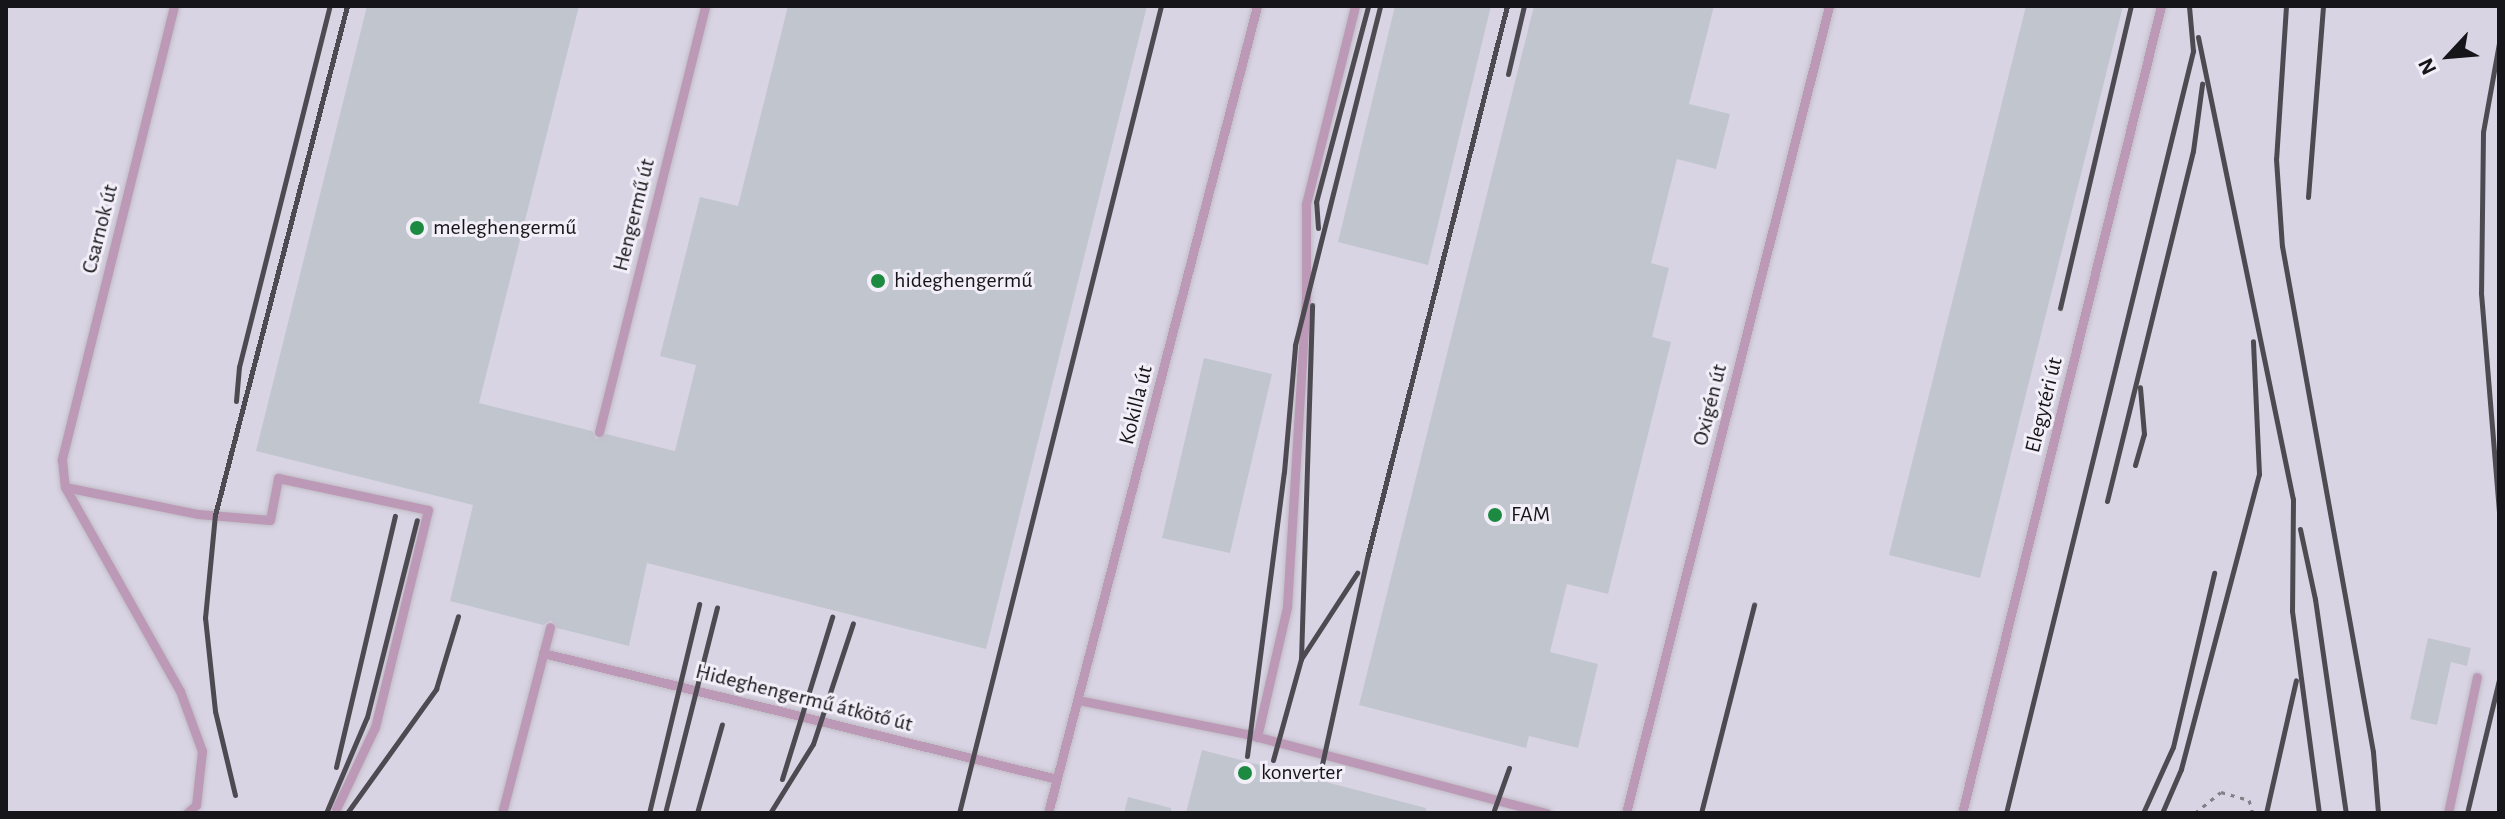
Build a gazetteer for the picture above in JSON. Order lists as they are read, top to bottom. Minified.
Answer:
{"streets":{"lane":["Hengermű út","Csarnok út","Kokilla út","Oxigén út","Elegytéri út","Hideghengermű átkötő út"]},"crossings":[["Kokilla út","Hideghengermű átkötő út"]],"places":["meleghengermű","hideghengermű","FAM","konverter"],"north":"bottom left"}
